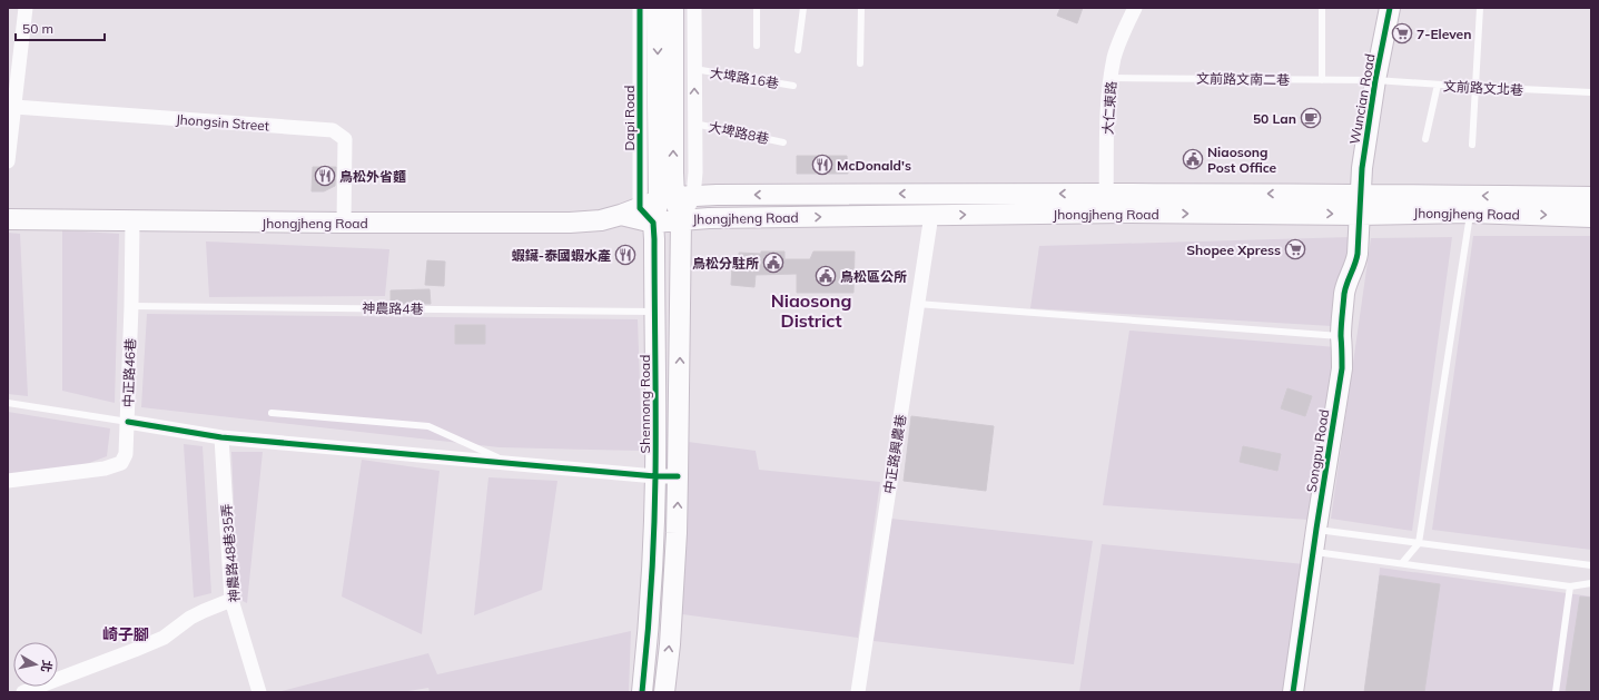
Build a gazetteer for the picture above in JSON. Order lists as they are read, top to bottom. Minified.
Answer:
{"streets":{"main road":["Wuncian Road","Jhongjheng Road","Shennong Road","Songpu Road"],"street":["大仁東路","Dapi Road","Jhongsin Street","中正路46巷","中正路興農巷","神農路48巷35弄"],"lane":["大埤路16巷","文前路文南二巷","文前路文北巷","大埤路8巷","神農路4巷"]},"crossings":[["文前路文南二巷","文前路文北巷"],["文前路文南二巷","Wuncian Road"],["文前路文南二巷","大仁東路"],["文前路文北巷","Wuncian Road"],["Wuncian Road","Jhongjheng Road"],["Wuncian Road","Songpu Road"],["大仁東路","Jhongjheng Road"],["Dapi Road","Jhongjheng Road"],["Dapi Road","Shennong Road"],["Jhongsin Street","Jhongjheng Road"],["Jhongjheng Road","中正路46巷"],["Jhongjheng Road","Shennong Road"],["Jhongjheng Road","Songpu Road"],["Jhongjheng Road","中正路興農巷"],["神農路4巷","中正路46巷"],["神農路4巷","Shennong Road"]],"districts":["Niaosong District","崎子腳"],"places":{"supermarket":["7-Eleven","Shopee Xpress"],"cafe":["50 Lan"],"public building":["Niaosong Post Office","鳥松分駐所","鳥松區公所"],"restaurant":["McDonald's","鳥松外省麵","蝦鑶-泰國蝦水產"]},"scale_bar":"50 m","north":"right"}
